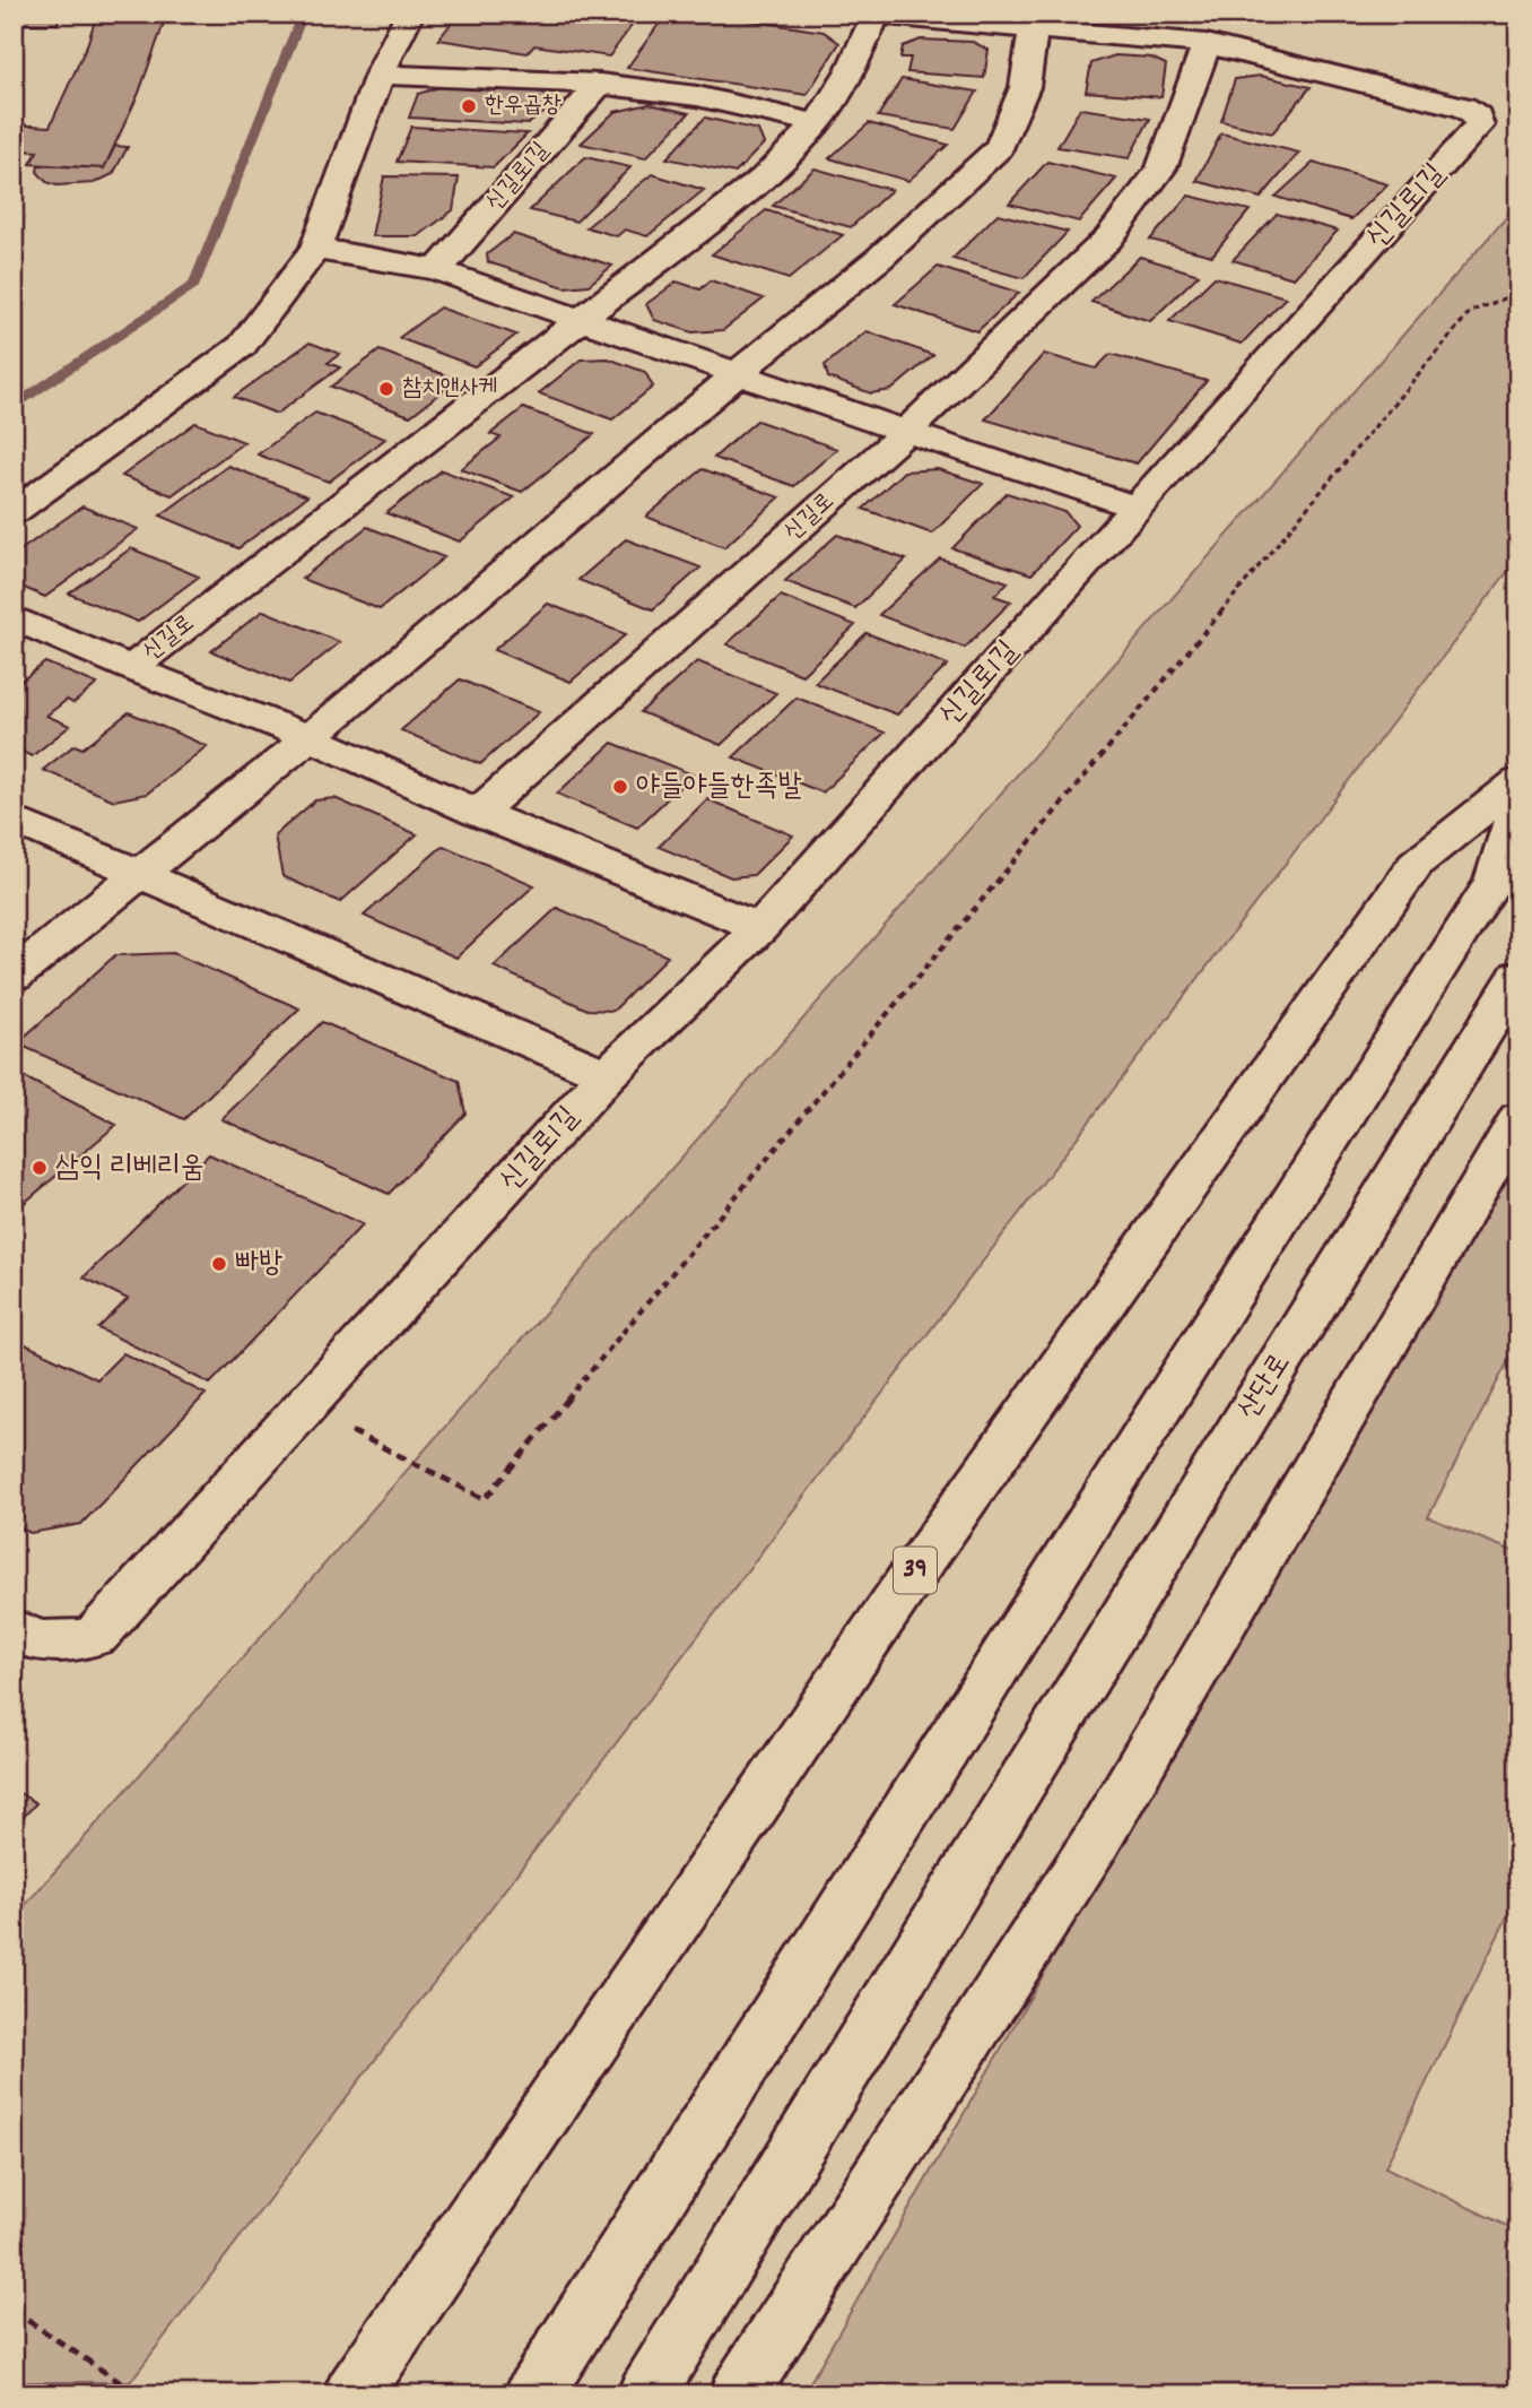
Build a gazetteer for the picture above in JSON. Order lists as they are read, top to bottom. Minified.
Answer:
{"streets":{"street":["신길로1길","신길로","산단로","39"]},"crossings":[["신길로1길","신길로"]],"places":["한우곱창","참치앤사케","야들야들한족발","삼익 리베리움","빠방"]}
